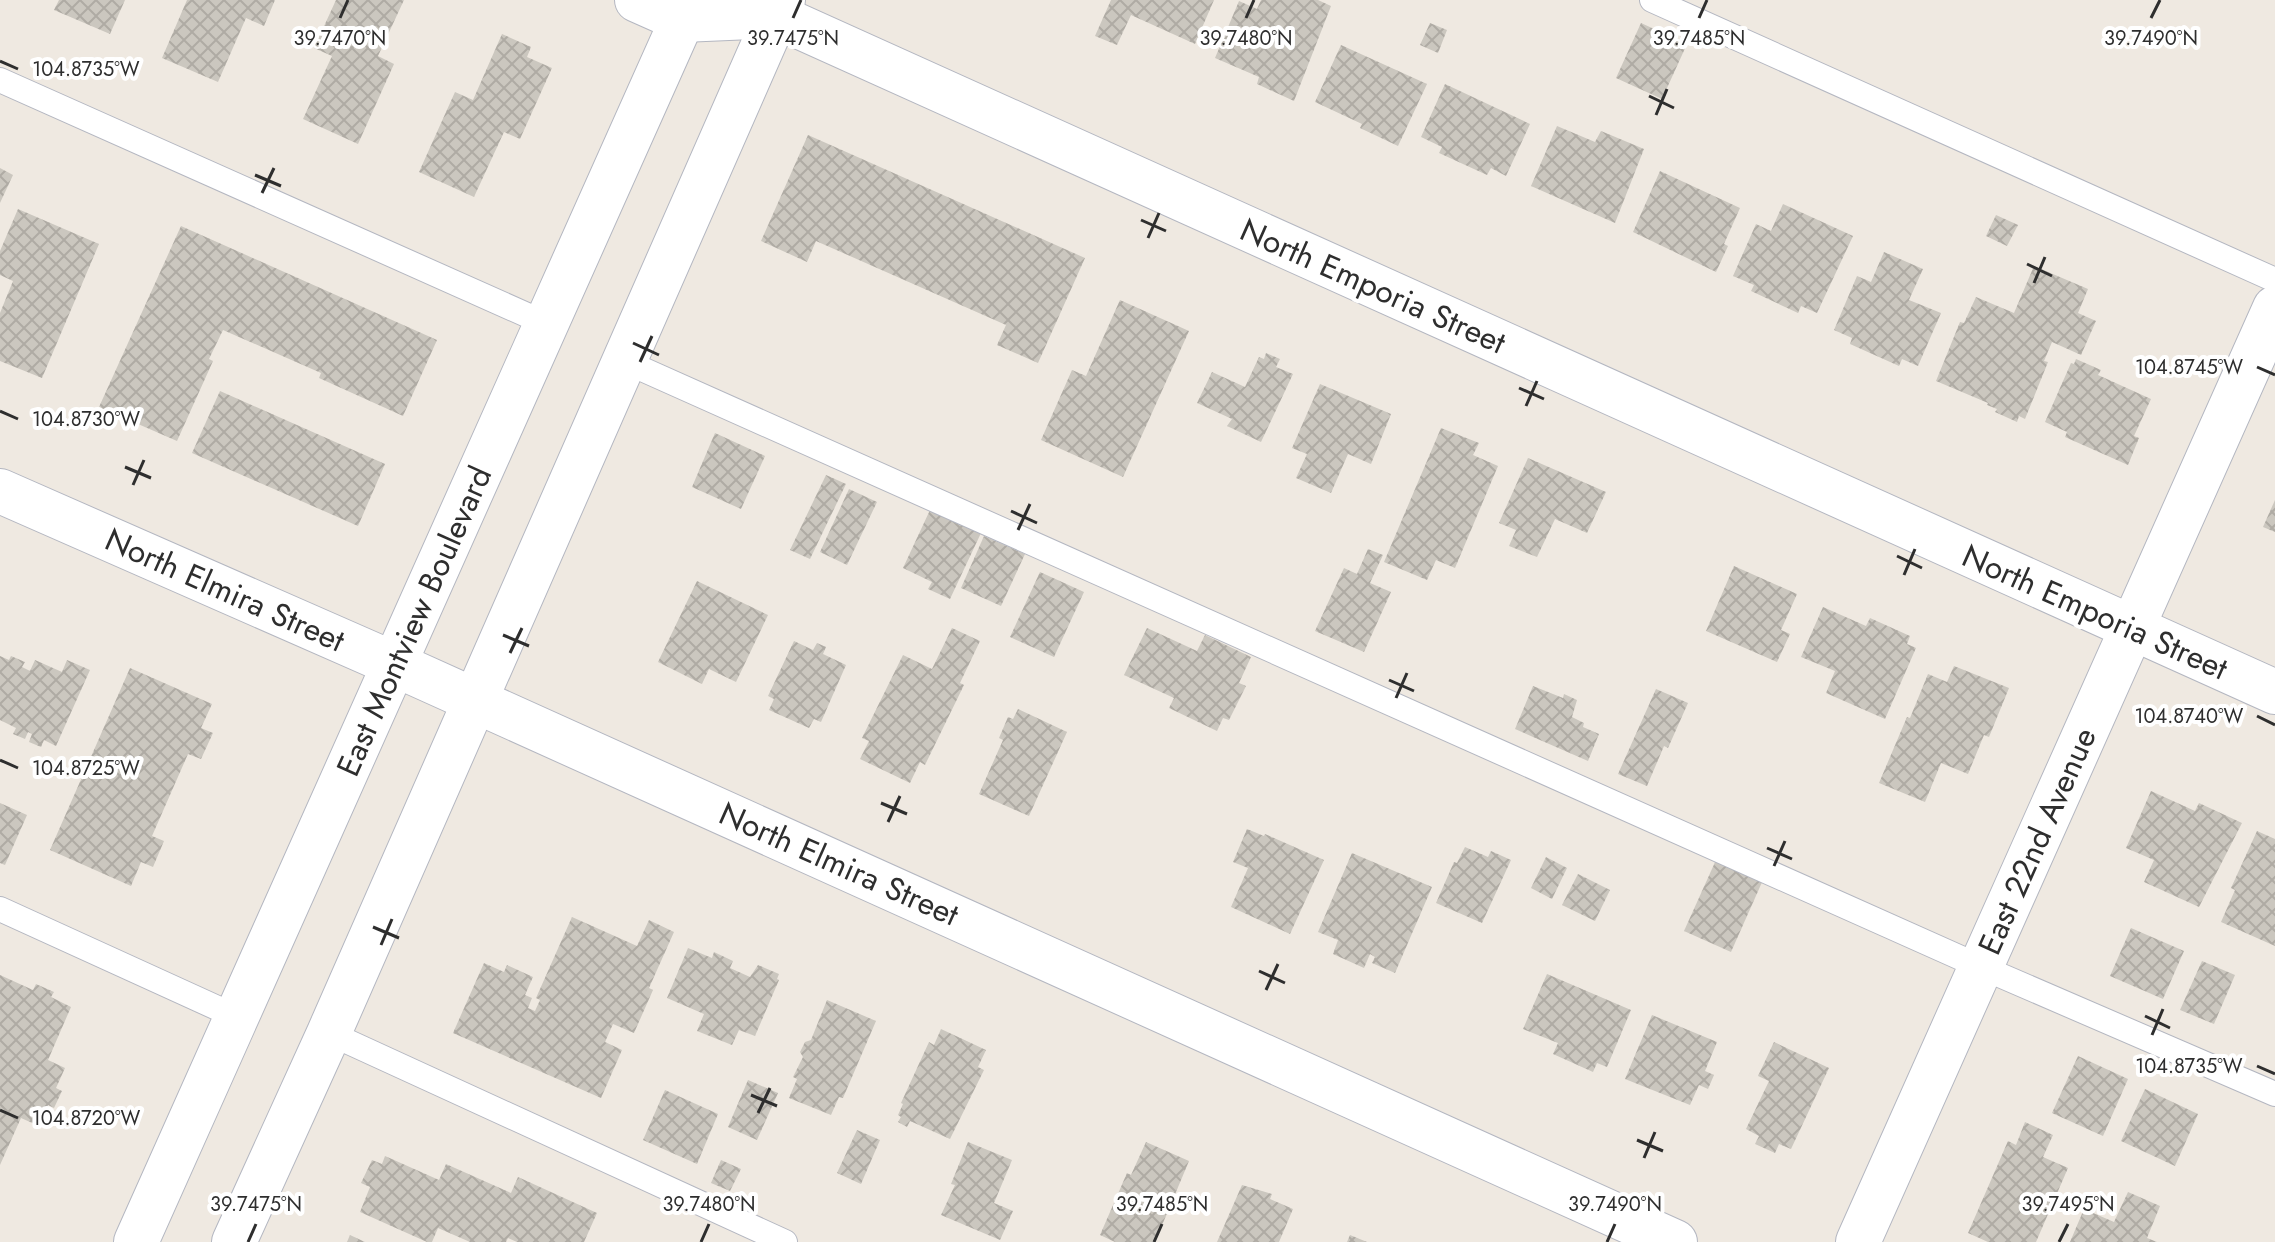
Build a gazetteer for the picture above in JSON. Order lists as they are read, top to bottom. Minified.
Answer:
{"streets":{"street":["North Emporia Street","North Elmira Street","East Montview Boulevard","East 22nd Avenue"]},"crossings":[["North Emporia Street","East Montview Boulevard"],["North Emporia Street","East 22nd Avenue"],["North Elmira Street","East Montview Boulevard"]],"coordinates":["39.7475°N","39.7485°N","39.7490°N","39.7470°N","39.7480°N","104.8735°W","104.8745°W","104.8730°W","104.8740°W","104.8725°W","104.8720°W","39.7495°N"]}
